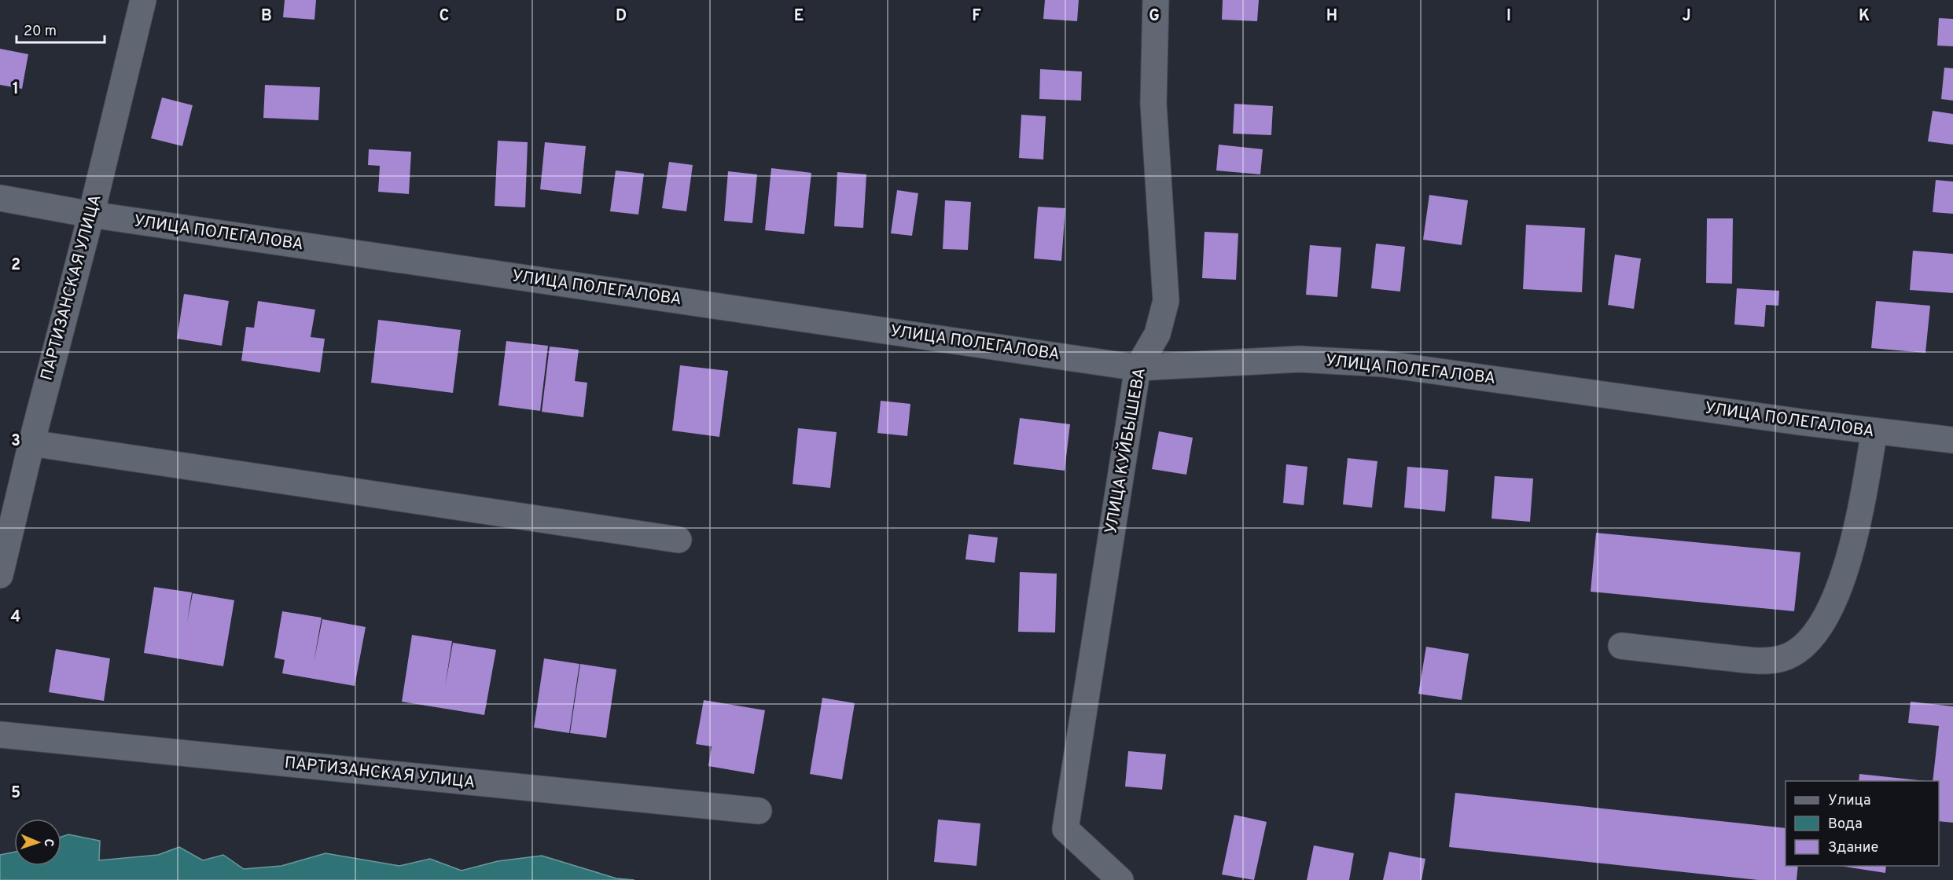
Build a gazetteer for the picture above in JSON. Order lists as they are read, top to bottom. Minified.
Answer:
{"streets":{"street":["УЛИЦА ПОЛЕГАЛОВА","ПАРТИЗАНСКАЯ УЛИЦА","УЛИЦА КУЙБЫШЕВА"]},"crossings":[["УЛИЦА ПОЛЕГАЛОВА","ПАРТИЗАНСКАЯ УЛИЦА"],["УЛИЦА ПОЛЕГАЛОВА","УЛИЦА КУЙБЫШЕВА"]],"legend":["Улица","Вода","Здание"],"scale_bar":"20 m","north":"right","grid":{"columns":["B","C","D","E","F","G","H","I","J","K"],"rows":["1","2","3","4","5"]}}
